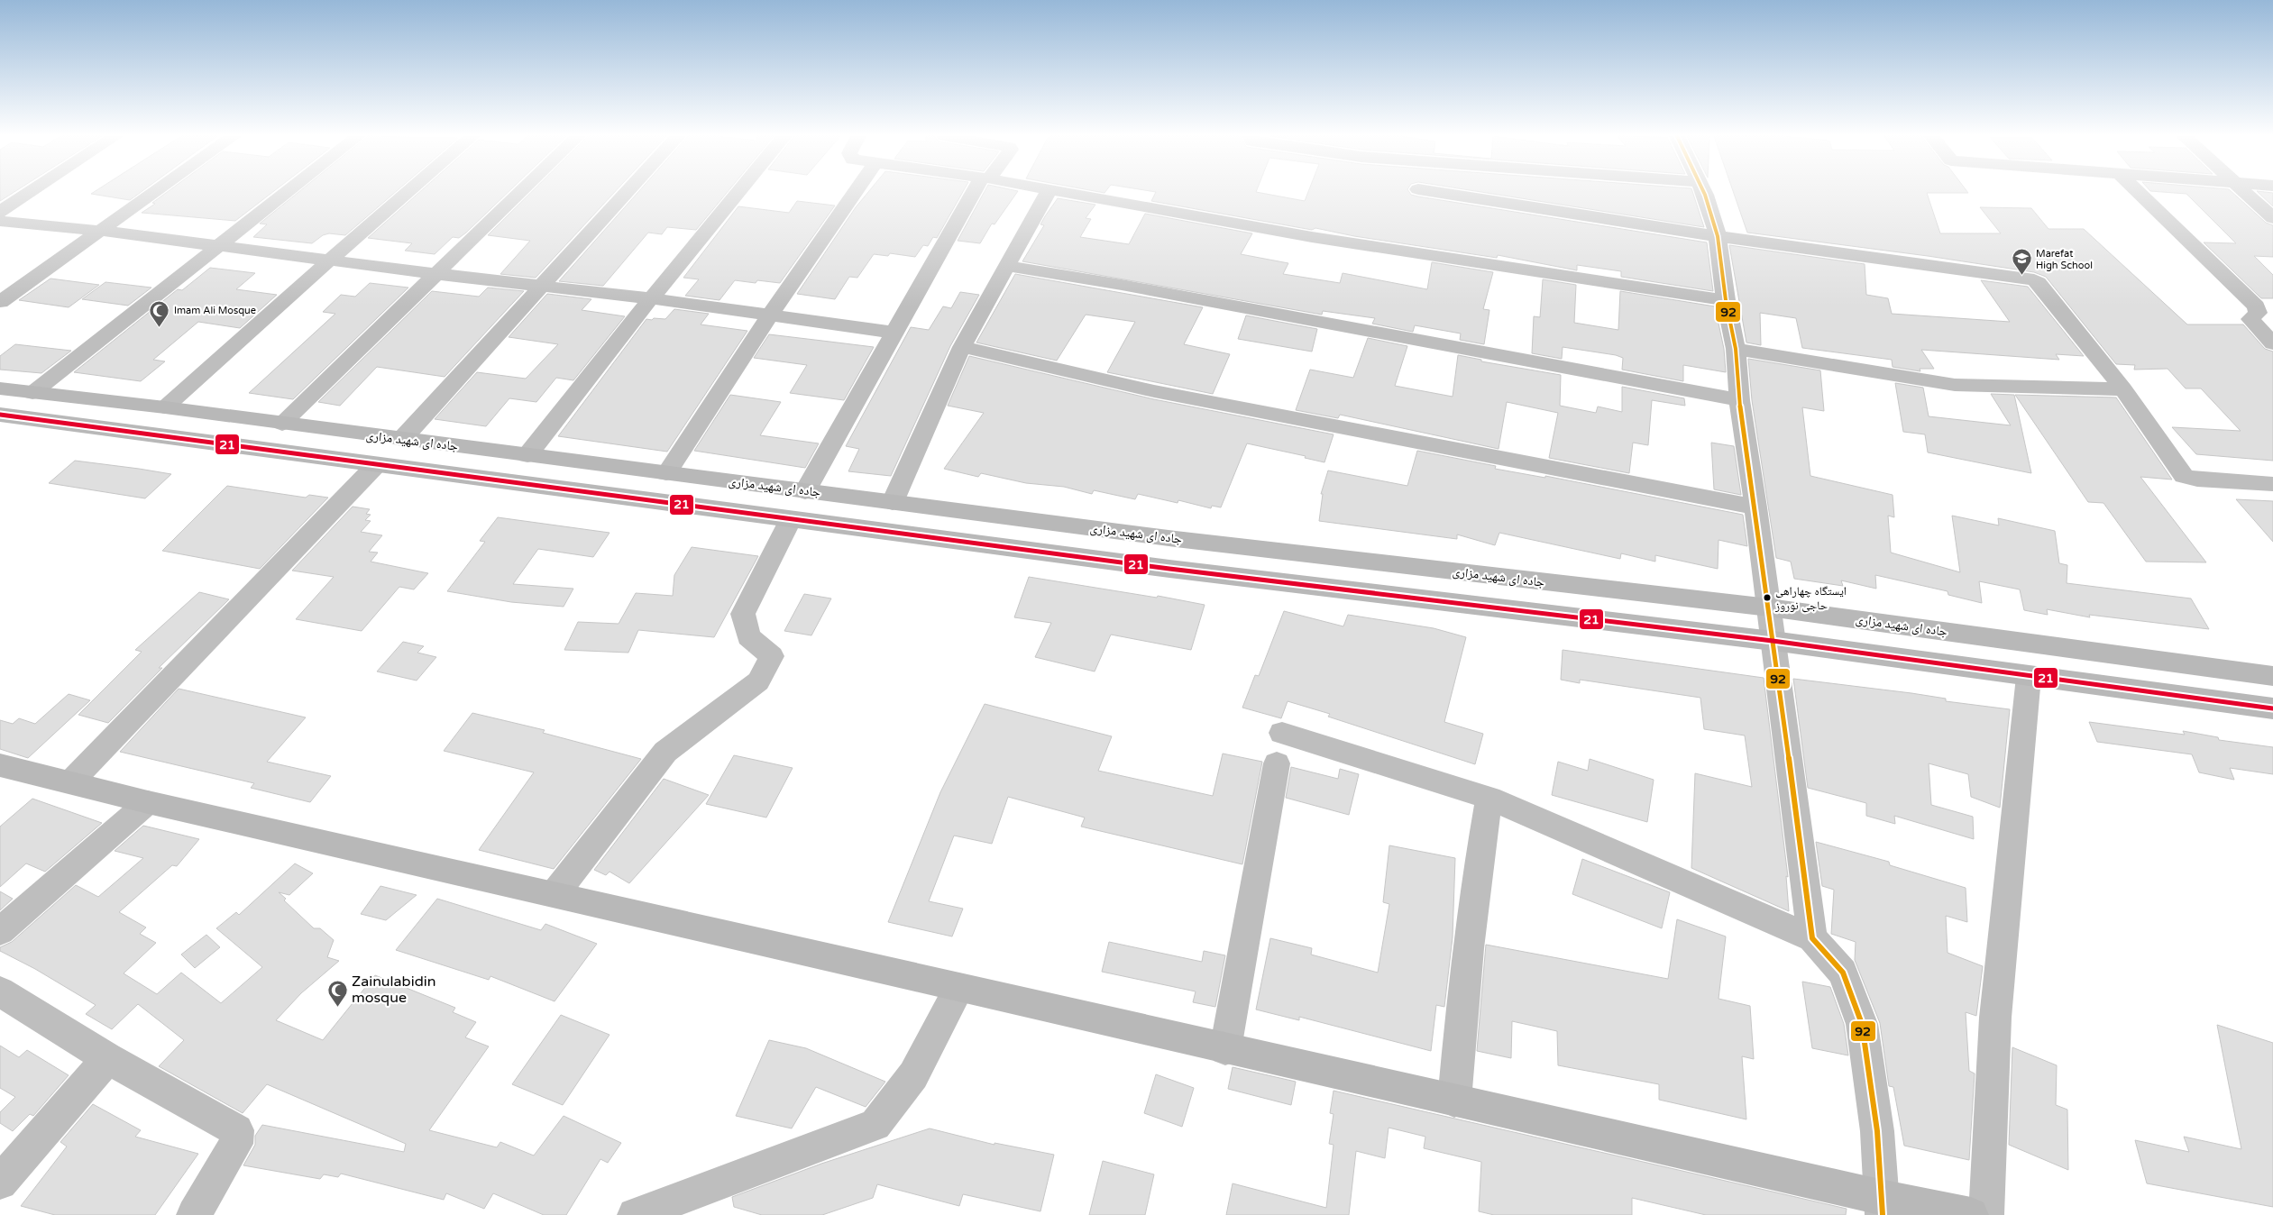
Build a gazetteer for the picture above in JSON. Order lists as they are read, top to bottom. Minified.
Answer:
{"streets":{"main road":["جاده ای شهید مزاری"]},"places":{"school or university":["Marefat High School"],"mosque":["Imam Ali Mosque","Zainulabidin mosque"],"other":["ایستگاه چهاراهی حاجی نوروز"]},"lines":["transit line 92","transit line 21"]}
